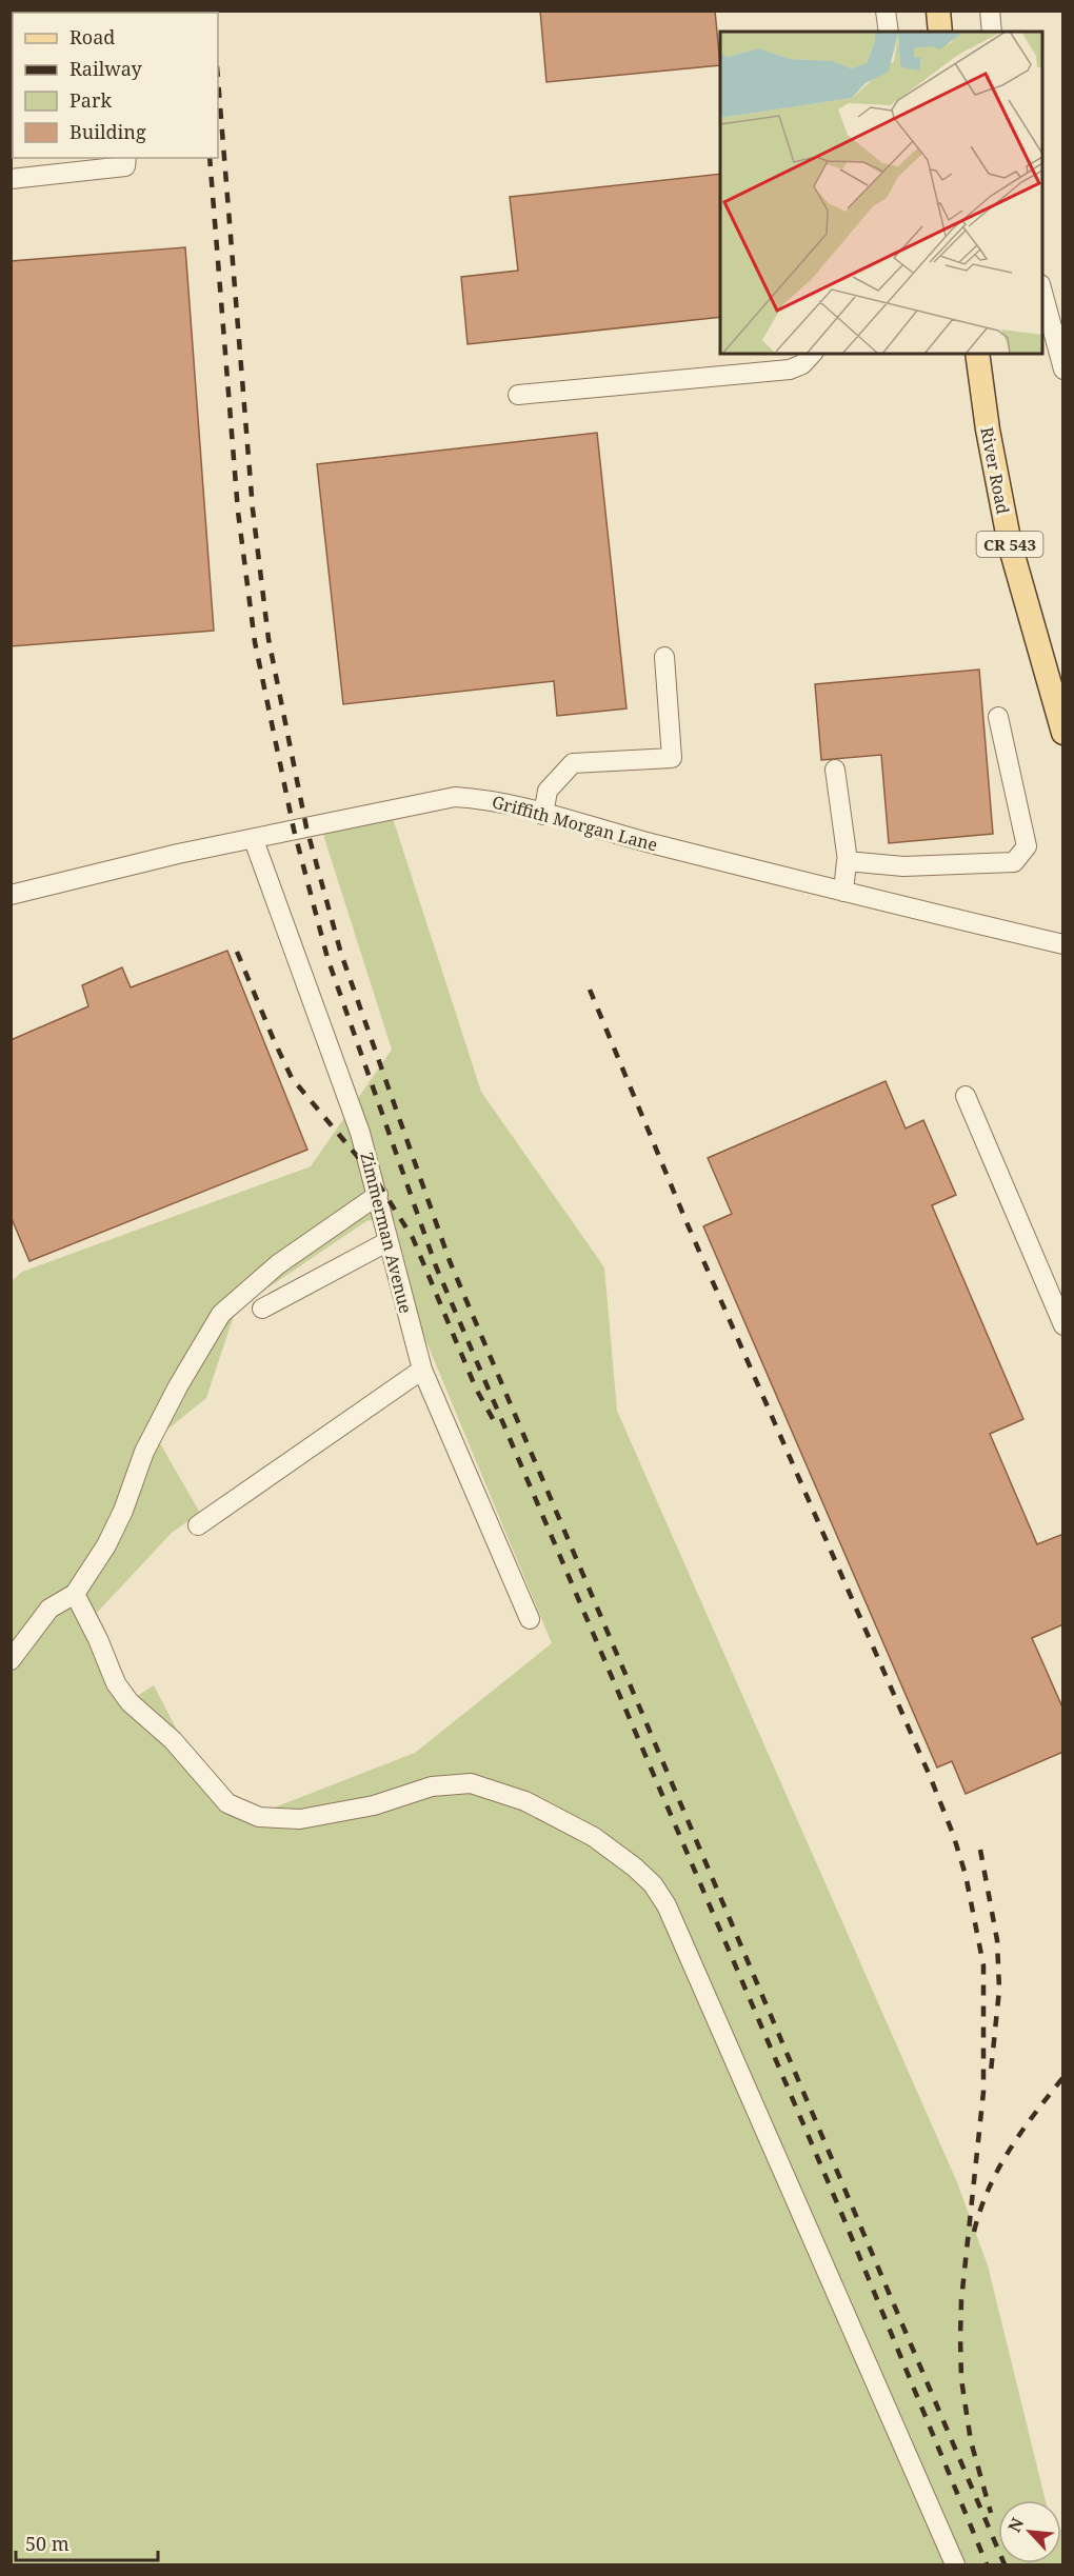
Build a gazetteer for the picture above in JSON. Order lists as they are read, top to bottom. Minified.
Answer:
{"streets":{"main road":["River Road","CR 543"],"street":["Griffith Morgan Lane","Zimmerman Avenue"]},"crossings":[["Griffith Morgan Lane","Zimmerman Avenue"]],"legend":["Road","Railway","Park","Building"],"scale_bar":"50 m","north":"top left"}
